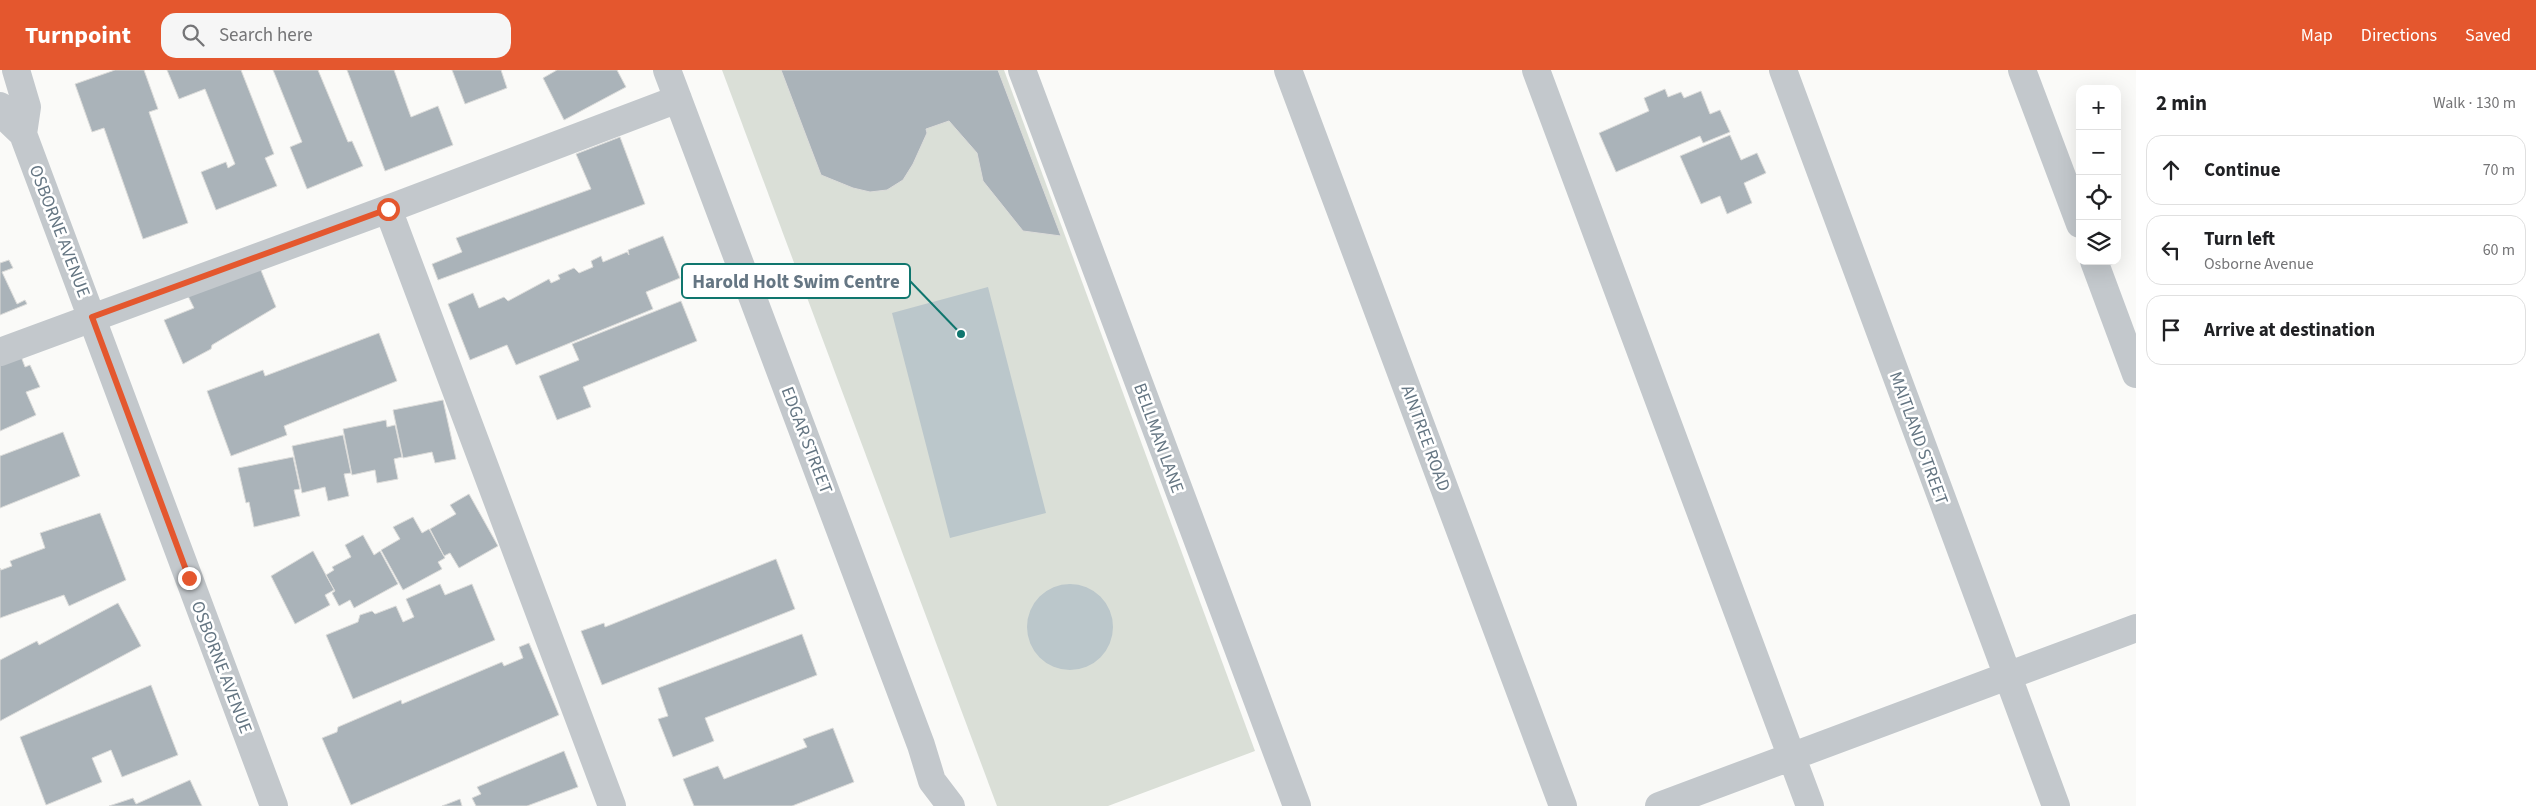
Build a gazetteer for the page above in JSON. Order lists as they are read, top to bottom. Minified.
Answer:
{"streets":{"street":["OSBORNE AVENUE","BELLMAN LANE","AINTREE ROAD","MAITLAND STREET","EDGAR STREET"]},"places":["Harold Holt Swim Centre"],"page":{"header":"Turnpoint","search":"Search here","nav":["Map","Directions","Saved"],"heading":["2 min","Walk · 130 m"],"map_buttons":["+","−"],"list":[["Continue","70 m"],["Turn left","Osborne Avenue","60 m"],"Arrive at destination"]}}
